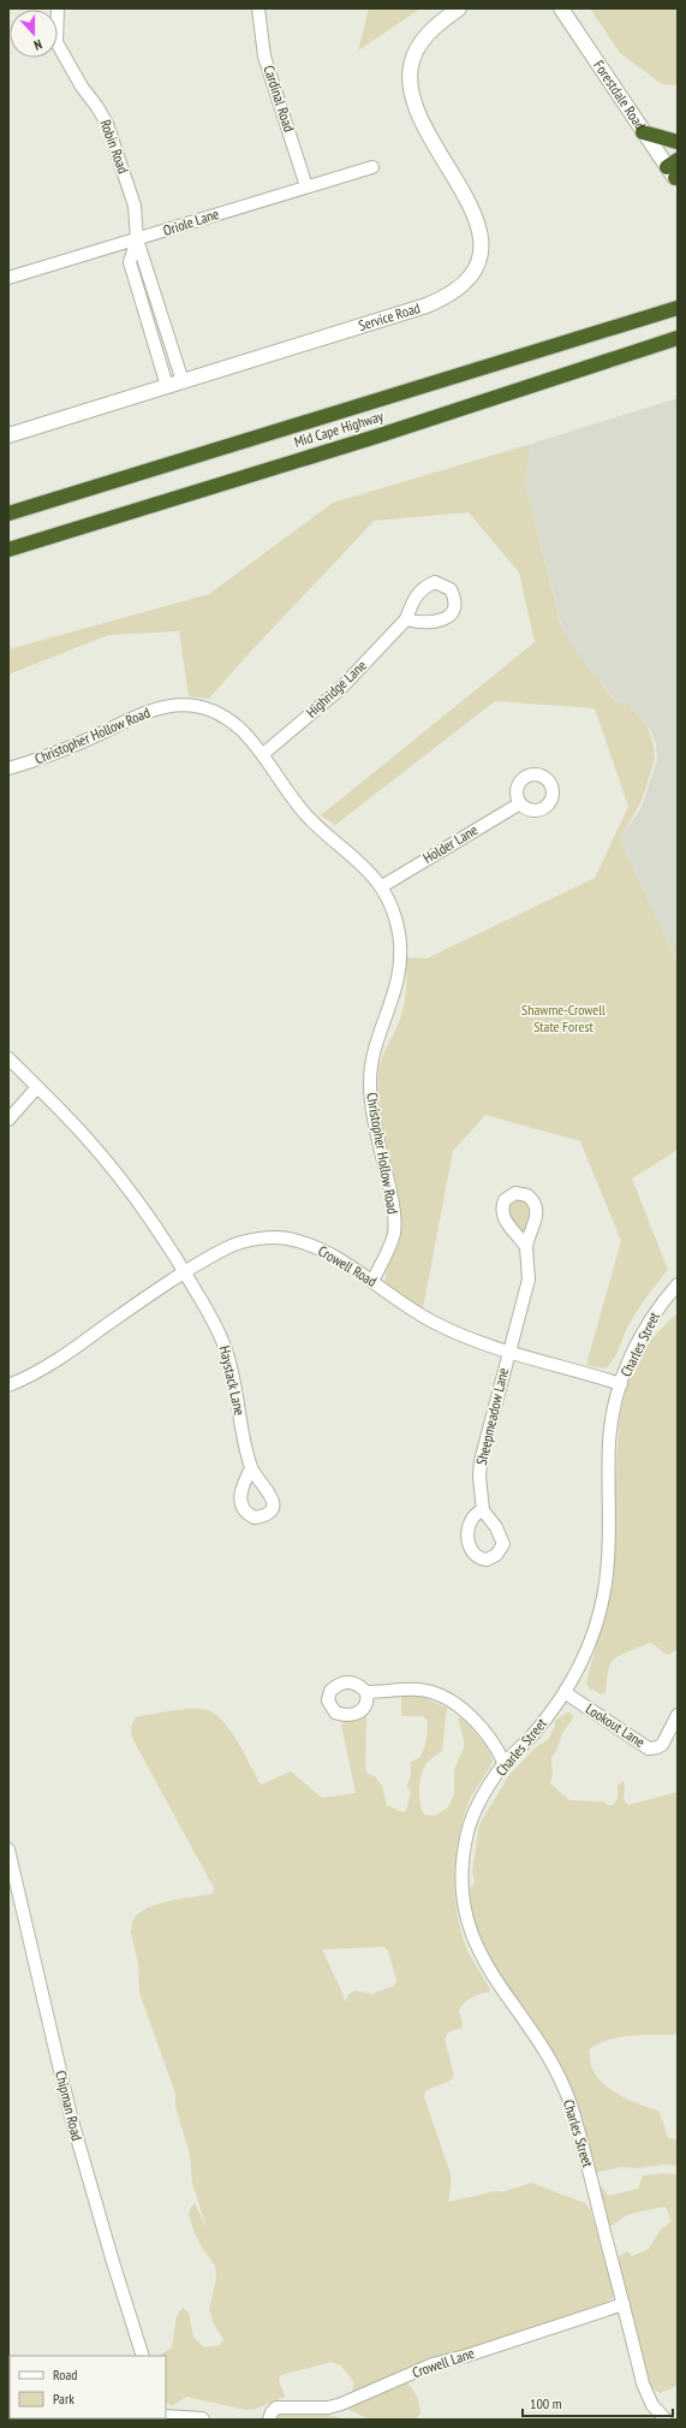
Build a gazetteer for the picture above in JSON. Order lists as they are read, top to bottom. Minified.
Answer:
{"streets":{"highway":["Mid Cape Highway"],"street":["Forestdale Road","Cardinal Road","Robin Road","Oriole Lane","Service Road","Highridge Lane","Christopher Hollow Road","Holder Lane","Crowell Road","Charles Street","Haystack Lane","Sheepmeadow Lane","Lookout Lane","Chipman Road","Crowell Lane"]},"crossings":[["Cardinal Road","Oriole Lane"],["Robin Road","Oriole Lane"],["Robin Road","Service Road"],["Highridge Lane","Christopher Hollow Road"],["Christopher Hollow Road","Holder Lane"],["Christopher Hollow Road","Crowell Road"],["Crowell Road","Charles Street"],["Crowell Road","Haystack Lane"],["Crowell Road","Sheepmeadow Lane"],["Charles Street","Lookout Lane"],["Charles Street","Crowell Lane"]],"parks":["Shawme-Crowell State Forest"],"legend":["Road","Park"],"scale_bar":"100 m","north":"bottom"}
